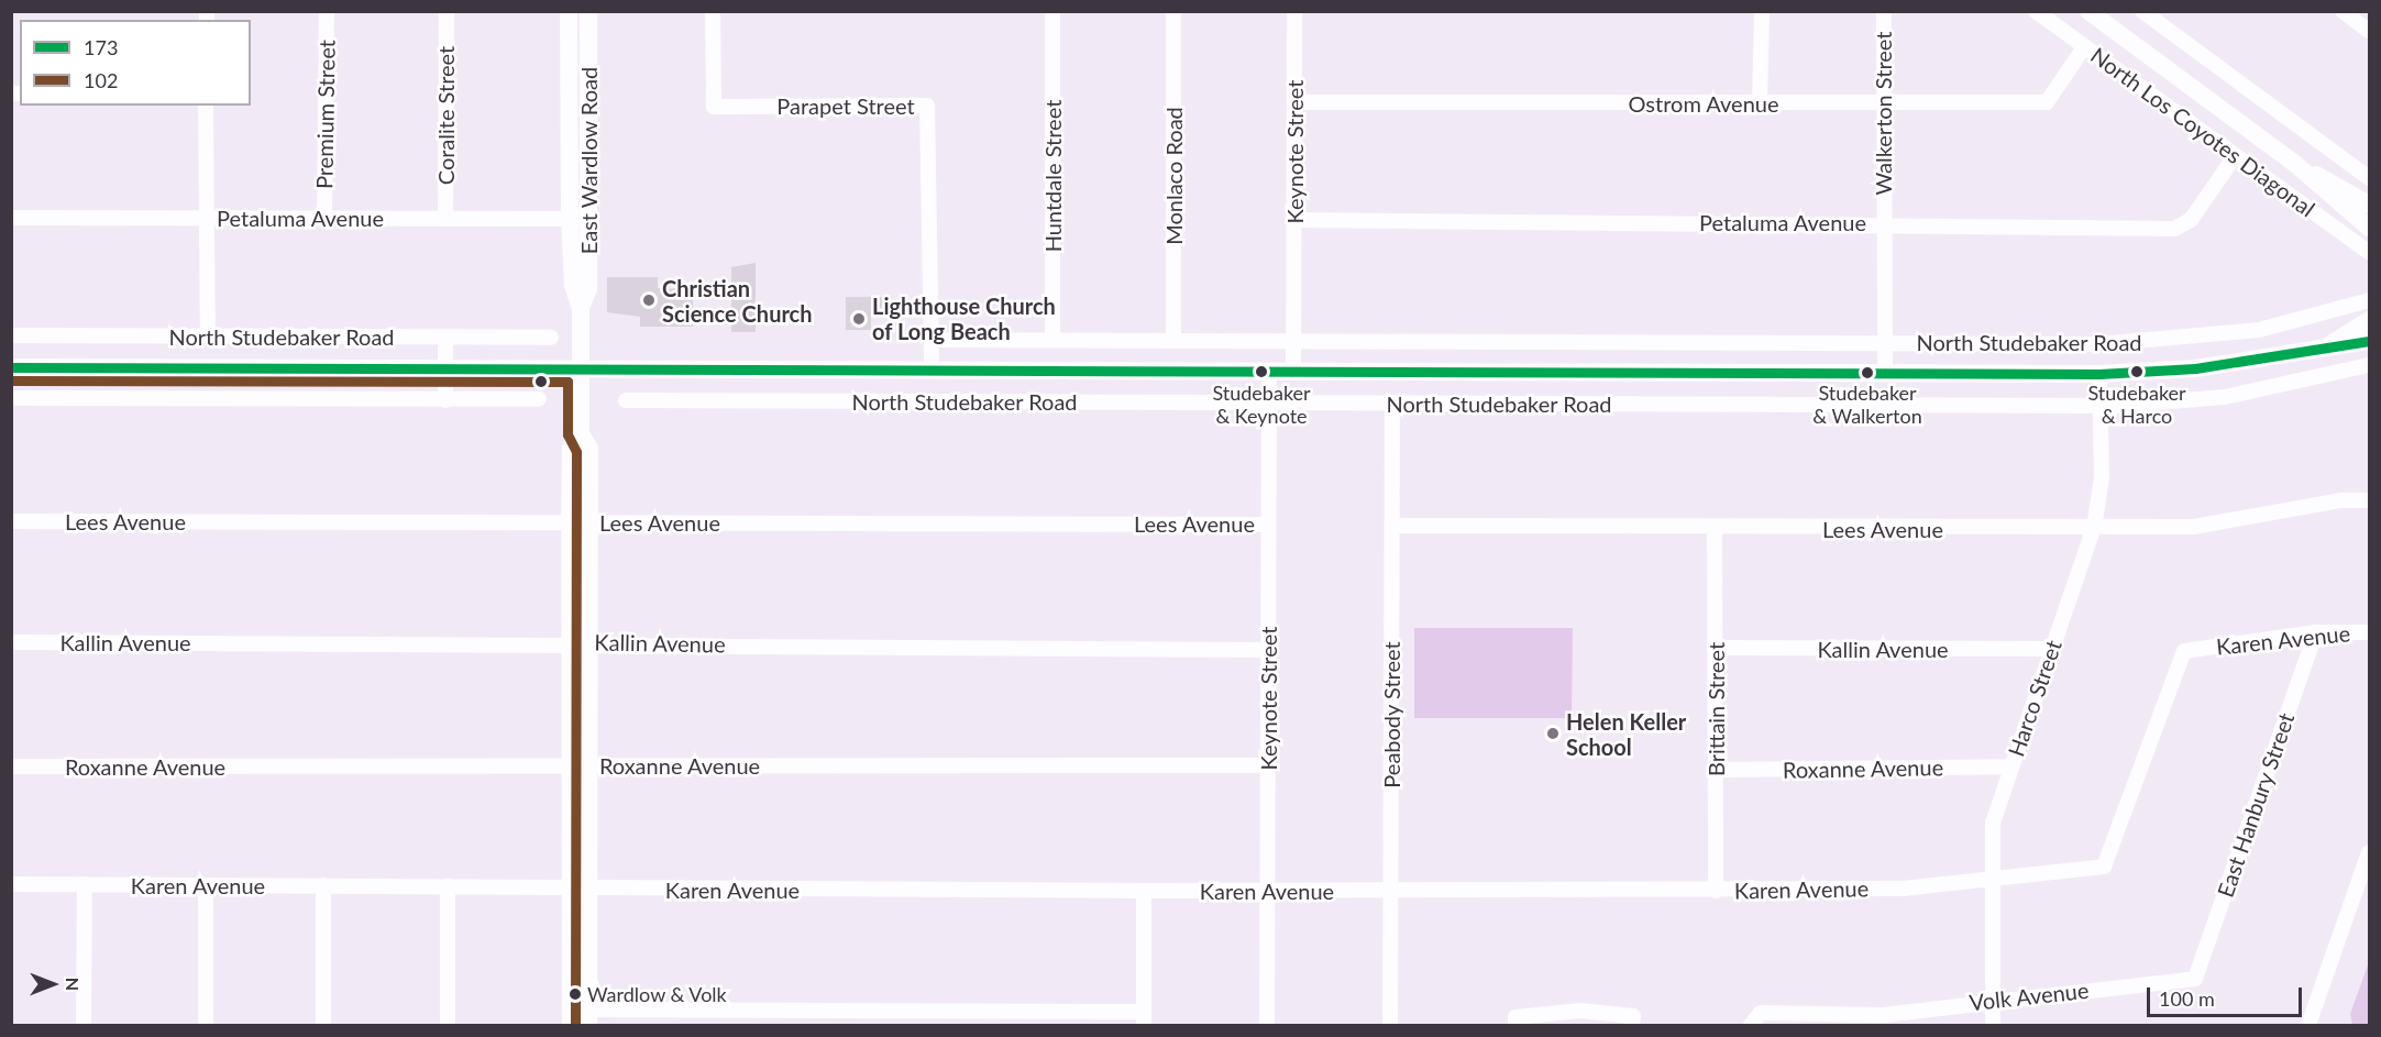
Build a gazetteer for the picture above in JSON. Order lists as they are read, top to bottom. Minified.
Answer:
{"streets":{"main road":["North Los Coyotes Diagonal","East Wardlow Road","North Studebaker Road"],"street":["Ostrom Avenue","Parapet Street","Walkerton Street","Premium Street","Coralite Street","Keynote Street","Huntdale Street","Monlaco Road","Petaluma Avenue","Lees Avenue","Karen Avenue","Kallin Avenue","Harco Street","Brittain Street","Peabody Street","Roxanne Avenue","East Hanbury Street","Volk Avenue"]},"crossings":[["Ostrom Avenue","Walkerton Street"],["Ostrom Avenue","North Los Coyotes Diagonal"],["Ostrom Avenue","Keynote Street"],["Parapet Street","North Studebaker Road"],["Walkerton Street","Petaluma Avenue"],["Walkerton Street","North Studebaker Road"],["Premium Street","Petaluma Avenue"],["Coralite Street","Petaluma Avenue"],["North Los Coyotes Diagonal","Petaluma Avenue"],["Keynote Street","Petaluma Avenue"],["Keynote Street","North Studebaker Road"],["Keynote Street","Lees Avenue"],["Keynote Street","Karen Avenue"],["Keynote Street","Kallin Avenue"],["Keynote Street","Roxanne Avenue"],["East Wardlow Road","Petaluma Avenue"],["East Wardlow Road","North Studebaker Road"],["East Wardlow Road","Lees Avenue"],["East Wardlow Road","Karen Avenue"],["East Wardlow Road","Kallin Avenue"],["East Wardlow Road","Roxanne Avenue"],["Huntdale Street","North Studebaker Road"],["Monlaco Road","North Studebaker Road"],["North Studebaker Road","Harco Street"],["North Studebaker Road","Peabody Street"],["Lees Avenue","Harco Street"],["Lees Avenue","Brittain Street"],["Lees Avenue","Peabody Street"],["Karen Avenue","Harco Street"],["Karen Avenue","Brittain Street"],["Karen Avenue","Peabody Street"],["Karen Avenue","East Hanbury Street"],["Kallin Avenue","Harco Street"],["Kallin Avenue","Brittain Street"],["Harco Street","Roxanne Avenue"],["Harco Street","Volk Avenue"],["Brittain Street","Roxanne Avenue"],["East Hanbury Street","Volk Avenue"]],"places":["Christian Science Church","Lighthouse Church of Long Beach","Studebaker & Keynote","Studebaker & Harco","Studebaker & Walkerton","Helen Keller School","Wardlow & Volk"],"lines":["transit line 173","transit line 102"],"legend":["173","102"],"scale_bar":"100 m","north":"right"}
